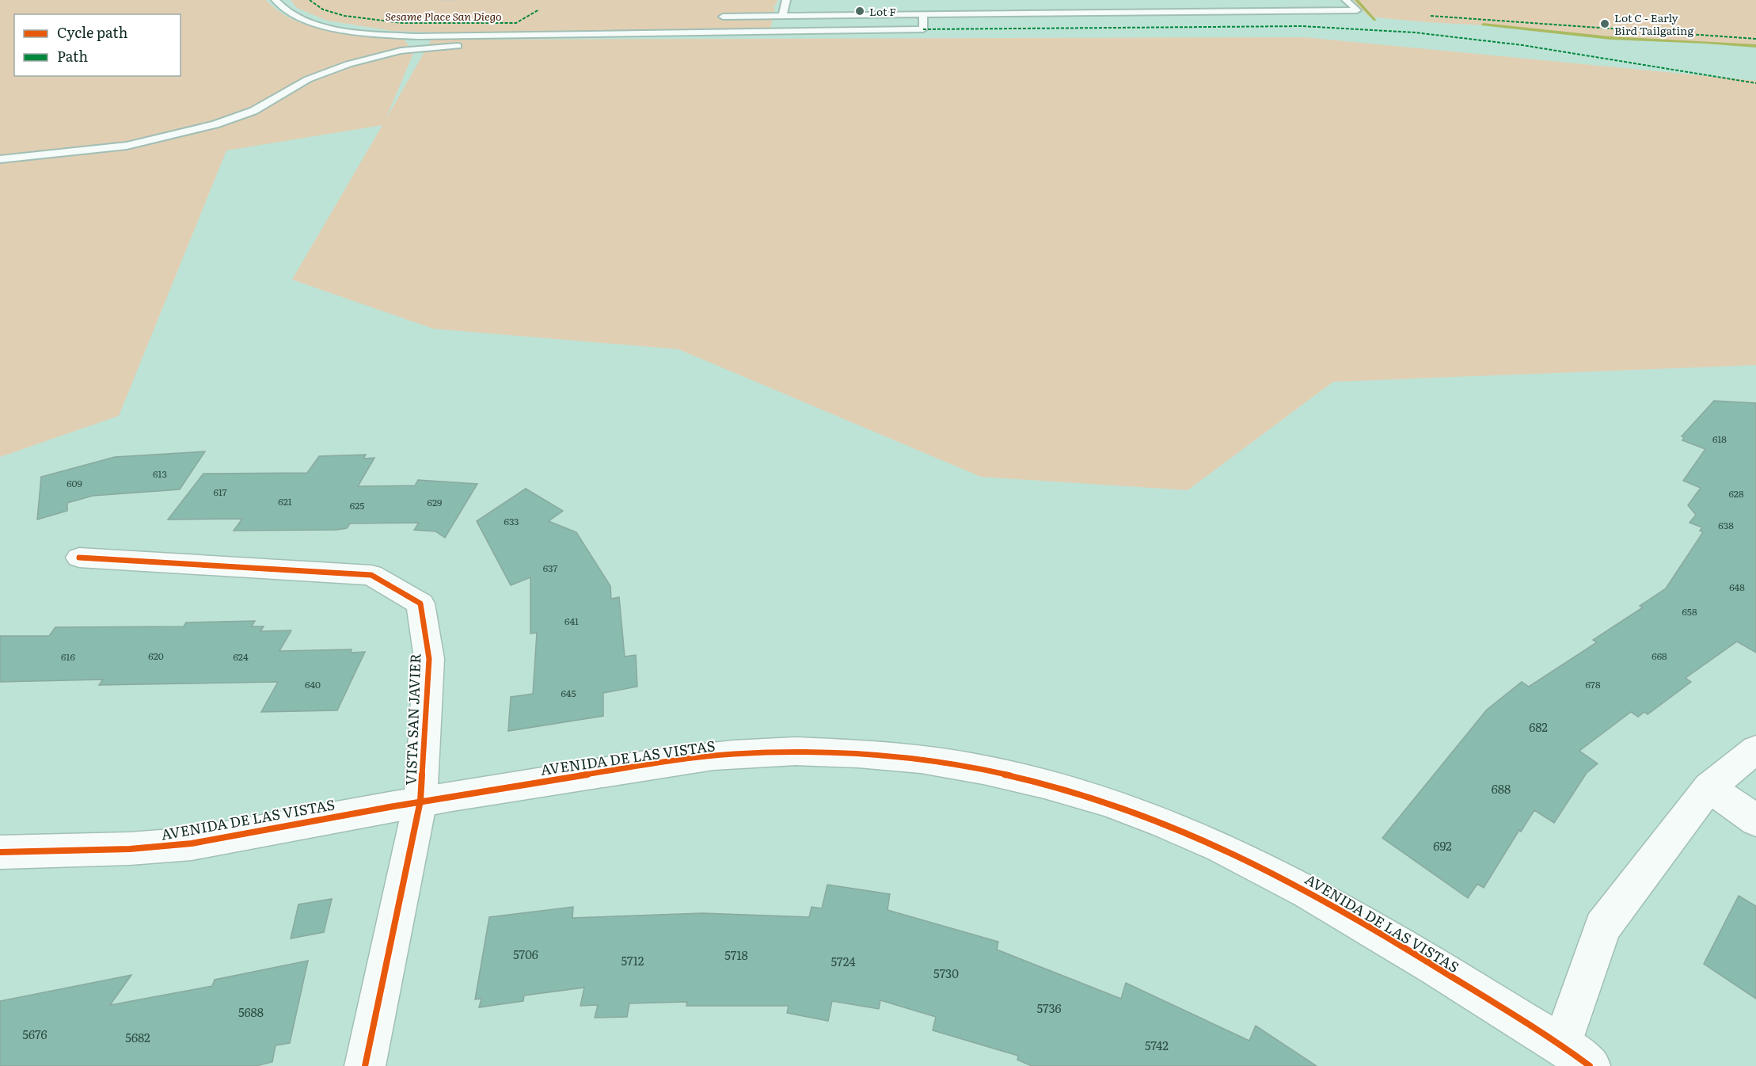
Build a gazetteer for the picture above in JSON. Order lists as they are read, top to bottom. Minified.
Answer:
{"streets":{"street":["VISTA SAN JAVIER","AVENIDA DE LAS VISTAS"]},"crossings":[["VISTA SAN JAVIER","AVENIDA DE LAS VISTAS"]],"parks":["Sesame Place San Diego"],"places":["Lot F","Lot C - Early Bird Tailgating"],"house_numbers":["618","613","609","617","628","621","629","625","633","638","637","648","658","641","620","668","616","624","640","678","645","682","688","692","5706","5718","5712","5724","5730","5736","5688","5676","5682","5742"],"legend":["Cycle path","Path"]}
